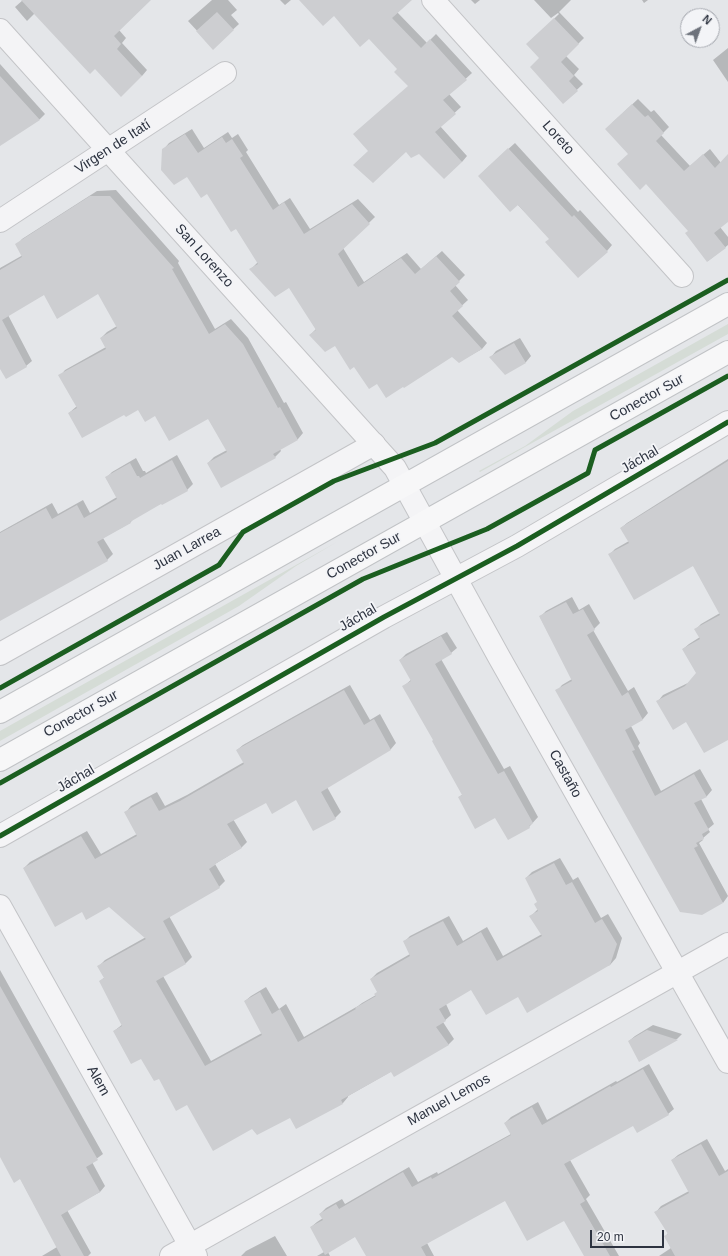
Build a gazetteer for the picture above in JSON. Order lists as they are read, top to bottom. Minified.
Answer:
{"streets":{"main road":["Conector Sur"],"street":["Loreto","Virgen de Itatí","San Lorenzo","Jáchal","Juan Larrea","Castaño","Alem","Manuel Lemos"]},"crossings":[["Virgen de Itatí","San Lorenzo"],["San Lorenzo","Juan Larrea"],["San Lorenzo","Castaño"],["Conector Sur","Castaño"],["Jáchal","Castaño"],["Castaño","Manuel Lemos"],["Alem","Manuel Lemos"]],"scale_bar":"20 m","north":"top right"}
